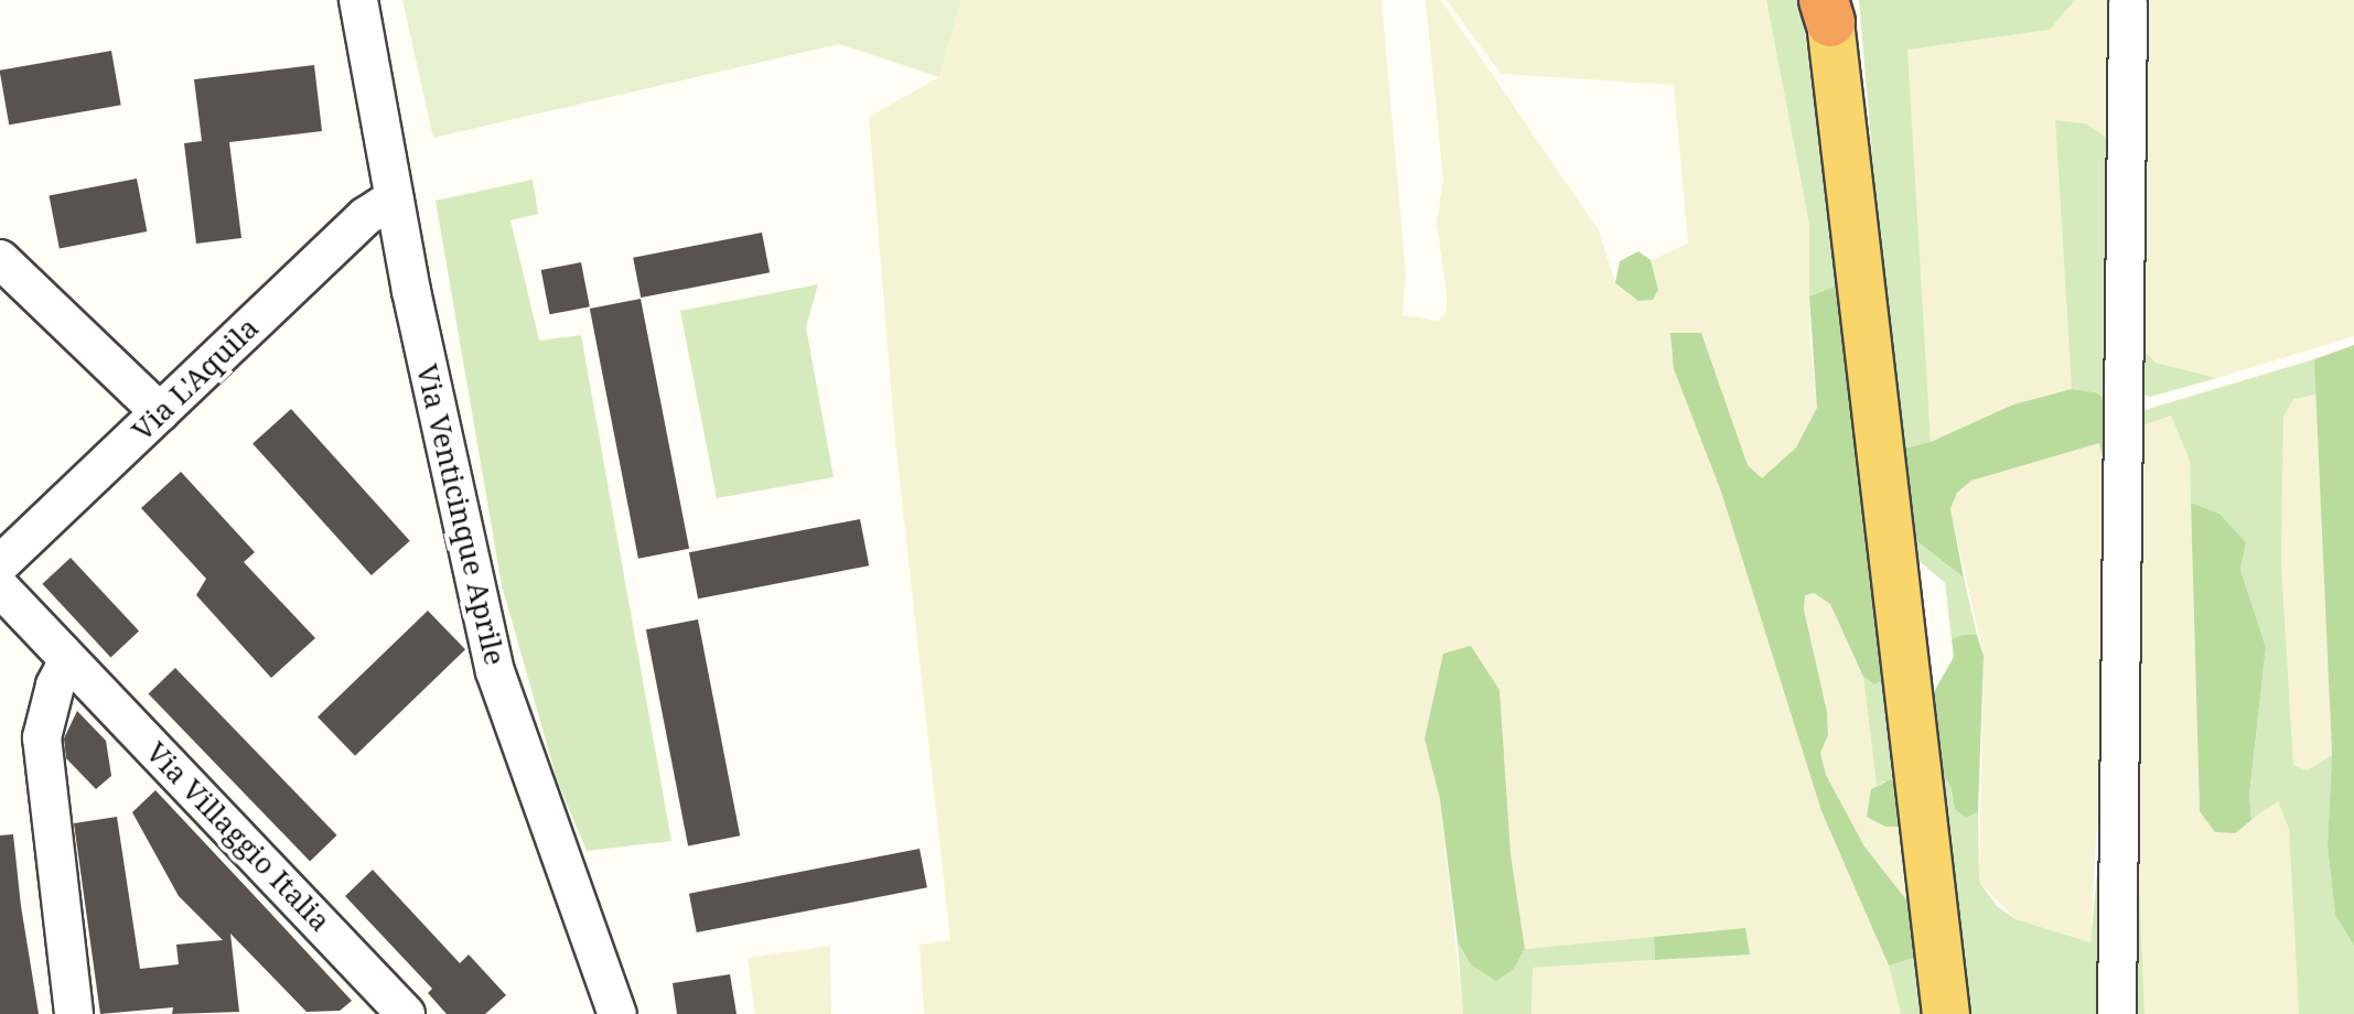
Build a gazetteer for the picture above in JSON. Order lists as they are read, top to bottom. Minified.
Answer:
{"streets":{"street":["Via L'Aquila","Via Venticinque Aprile","Via Villaggio Italia"]},"crossings":[["Via L'Aquila","Via Venticinque Aprile"]]}
